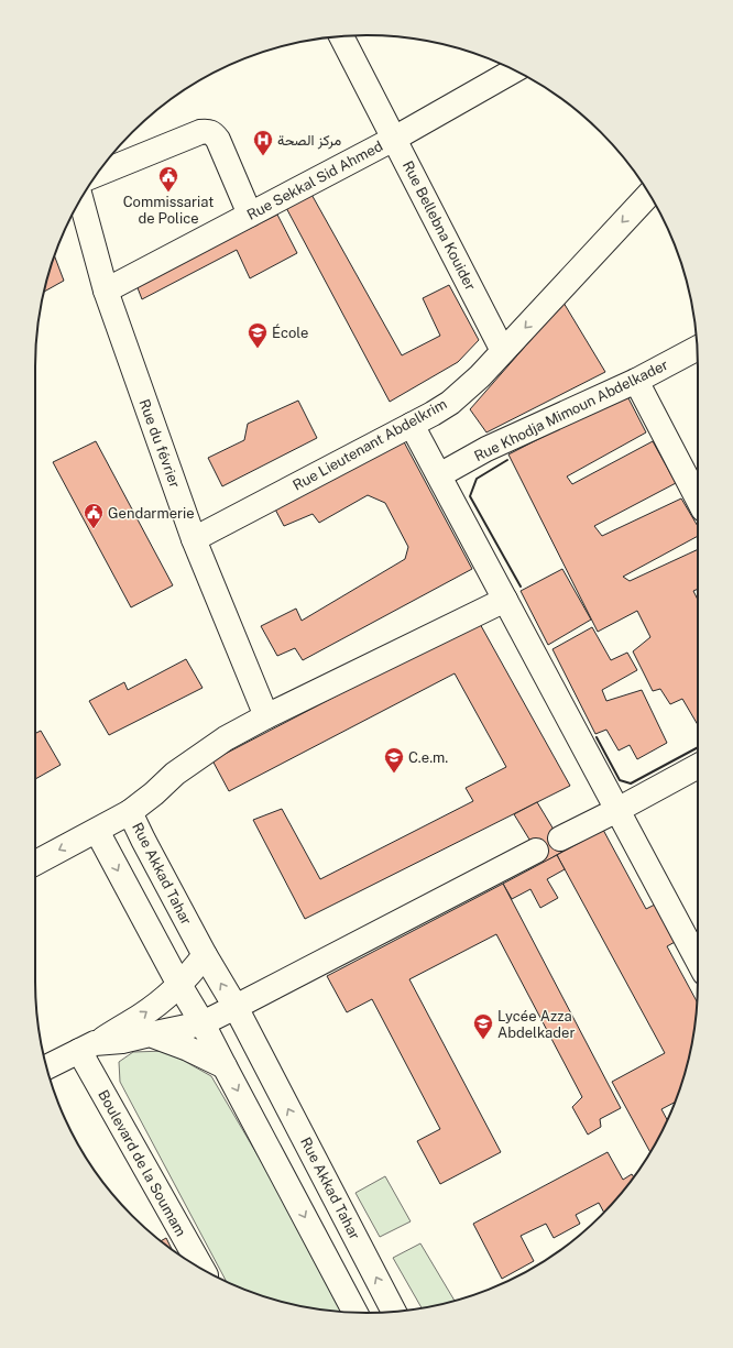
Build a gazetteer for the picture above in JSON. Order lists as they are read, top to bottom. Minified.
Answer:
{"streets":{"street":["Rue Sekkal Sid Ahmed","Rue Bellebna Kouider","Rue Khodja Mimoun Abdelkader","Rue du février","Rue Lieutenant Abdelkrim","Rue Akkad Tahar","Boulevard de la Soumam"]},"crossings":[["Rue Sekkal Sid Ahmed","Rue Bellebna Kouider"],["Rue Sekkal Sid Ahmed","Rue du février"],["Rue Bellebna Kouider","Rue Lieutenant Abdelkrim"],["Rue du février","Rue Lieutenant Abdelkrim"]],"one_way":["Rue Lieutenant Abdelkrim"],"places":{"hospital":["مركز الصحة"],"public building":["Commissariat de Police","Gendarmerie"],"school or university":["École","C.e.m.","Lycée Azza Abdelkader"]}}
